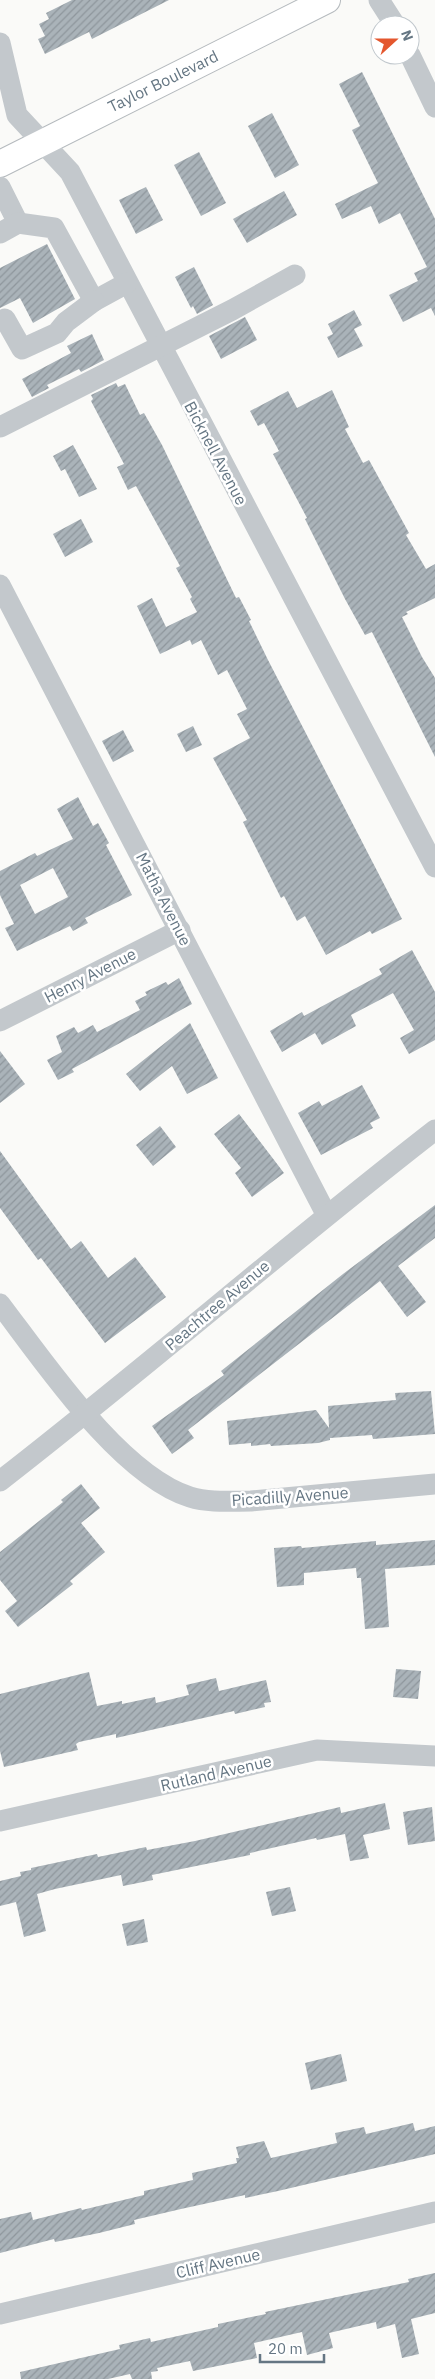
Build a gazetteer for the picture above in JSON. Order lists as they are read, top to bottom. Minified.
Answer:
{"streets":{"main road":["Taylor Boulevard"],"street":["Bicknell Avenue","Matha Avenue","Henry Avenue","Peachtree Avenue","Picadilly Avenue","Rutland Avenue","Cliff Avenue"]},"crossings":[["Taylor Boulevard","Bicknell Avenue"],["Matha Avenue","Henry Avenue"],["Matha Avenue","Peachtree Avenue"],["Peachtree Avenue","Picadilly Avenue"]],"scale_bar":"20 m","north":"right"}
